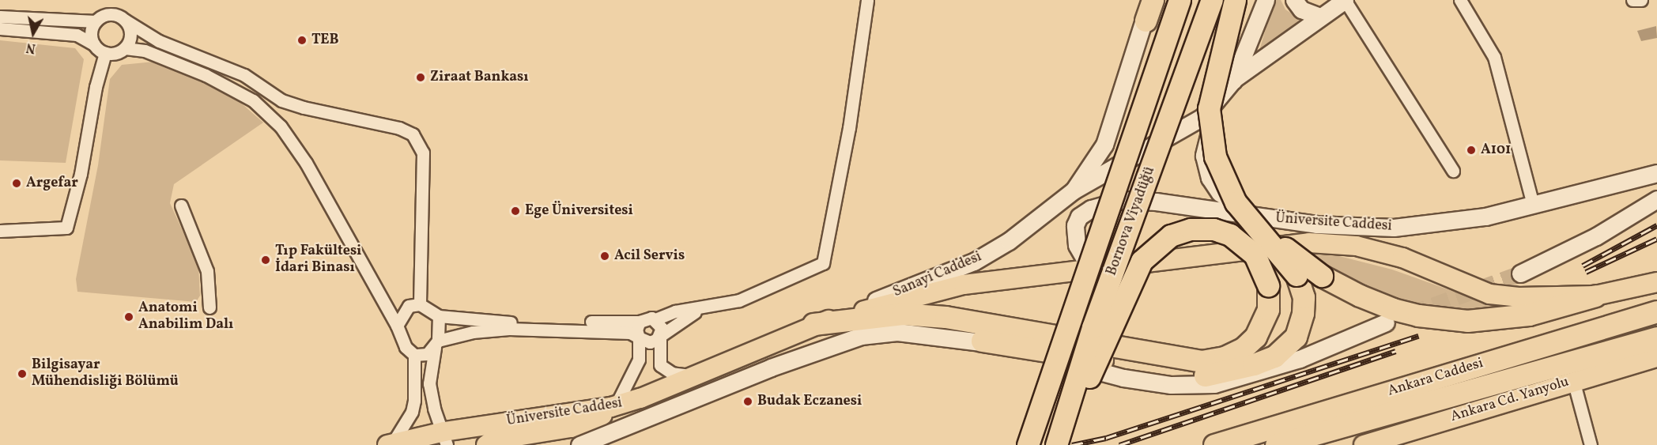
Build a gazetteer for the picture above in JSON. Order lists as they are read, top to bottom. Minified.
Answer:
{"streets":{"highway":["Bornova Viyadüğü","Ankara Caddesi"],"main road":["Üniversite Caddesi","Sanayi Caddesi","Ankara Cd. Yanyolu"]},"crossings":[["Üniversite Caddesi","Sanayi Caddesi"]],"places":["TEB","Ziraat Bankası","A101","Argefar","Ege Üniversitesi","Acil Servis","Tıp Fakültesi İdari Binası","Anatomi Anabilim Dalı","Bilgisayar Mühendisliği Bölümü","Budak Eczanesi"],"north":"bottom"}
